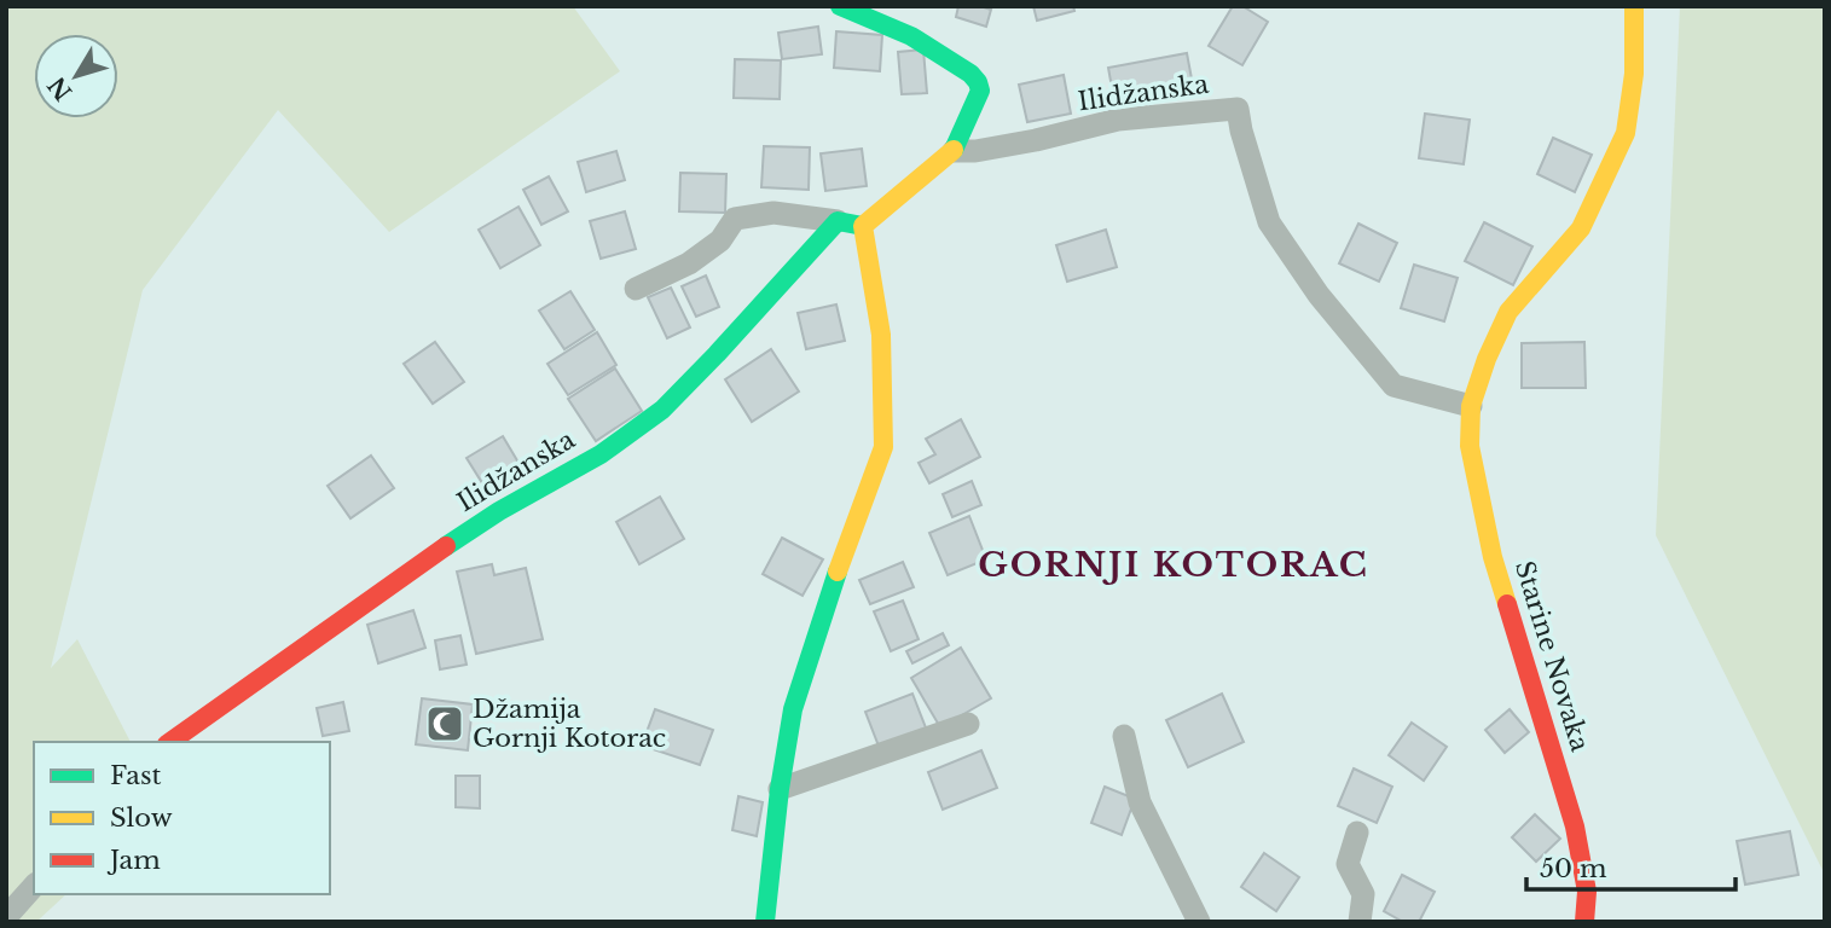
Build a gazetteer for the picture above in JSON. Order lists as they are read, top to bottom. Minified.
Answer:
{"streets":{"street":["Ilidžanska","Starine Novaka"]},"crossings":[["Ilidžanska","Starine Novaka"]],"districts":["GORNJI KOTORAC"],"places":{"mosque":["Džamija Gornji Kotorac"]},"legend":["Fast","Slow","Jam"],"scale_bar":"50 m","north":"bottom left"}
